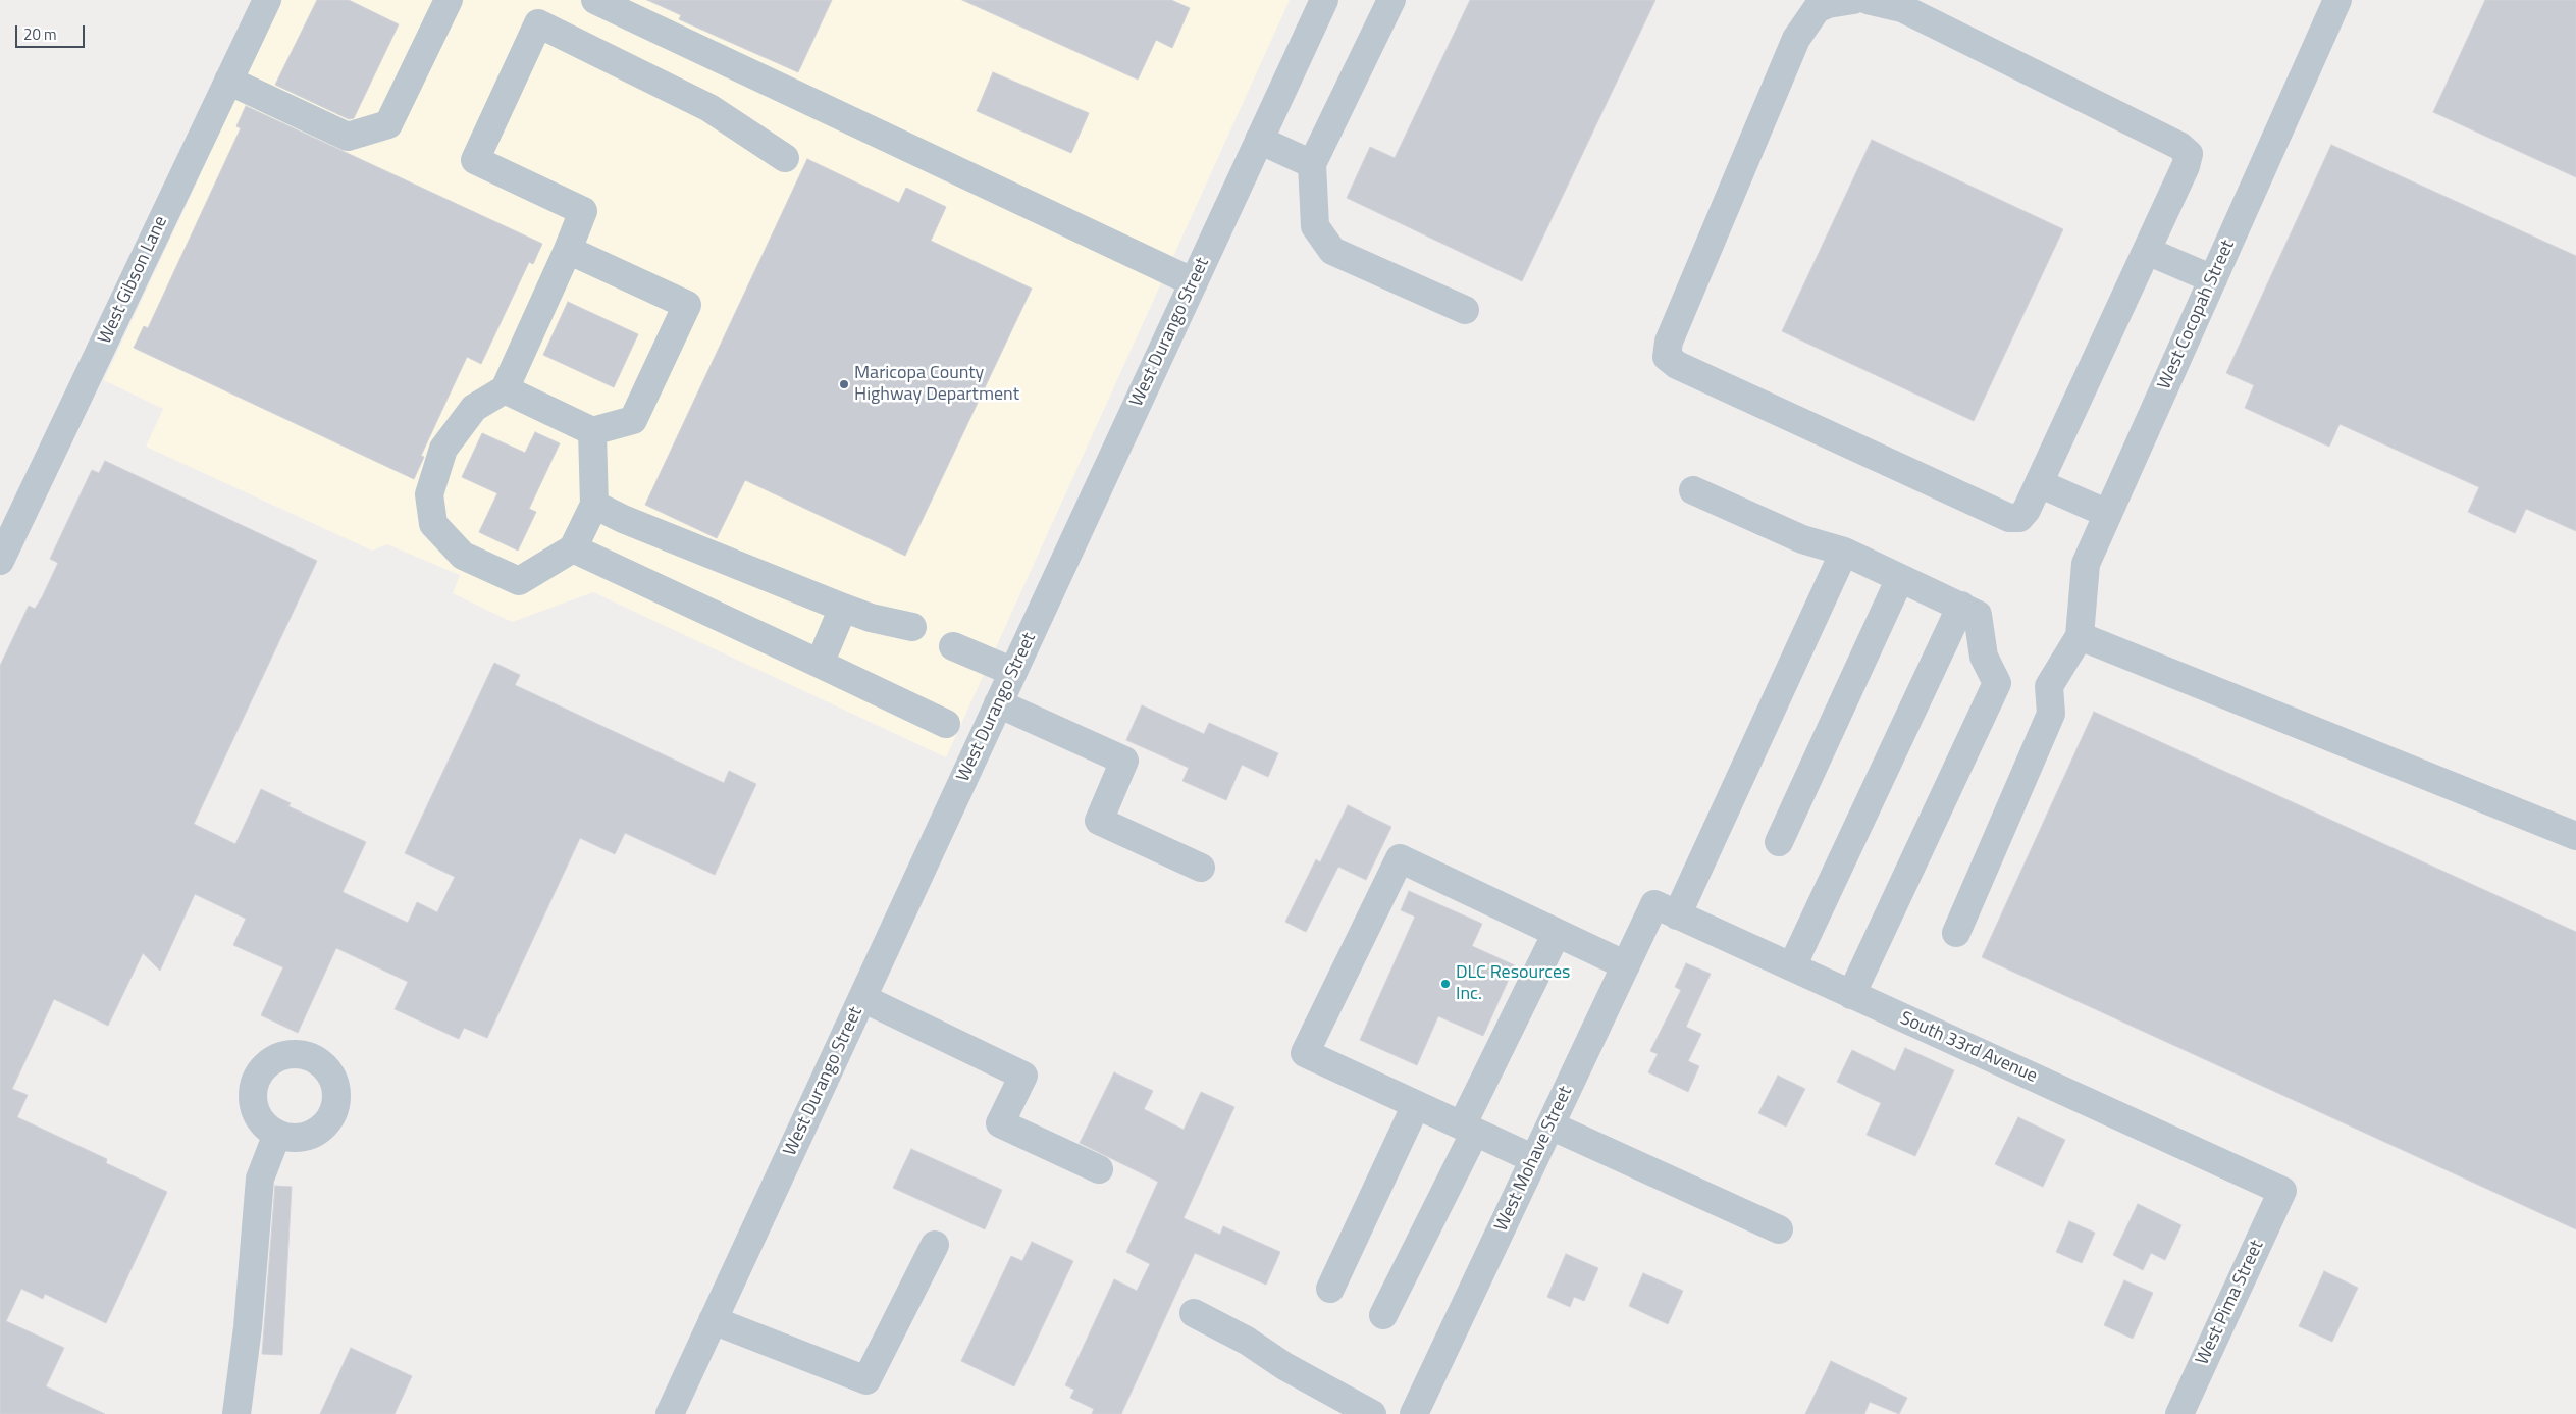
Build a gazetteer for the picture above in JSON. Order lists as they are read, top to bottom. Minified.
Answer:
{"streets":{"street":["West Gibson Lane","West Cocopah Street","West Durango Street","South 33rd Avenue","West Mohave Street","West Pima Street"]},"crossings":[["South 33rd Avenue","West Mohave Street"],["South 33rd Avenue","West Pima Street"]],"places":["Maricopa County Highway Department","DLC Resources Inc."],"scale_bar":"20 m"}
